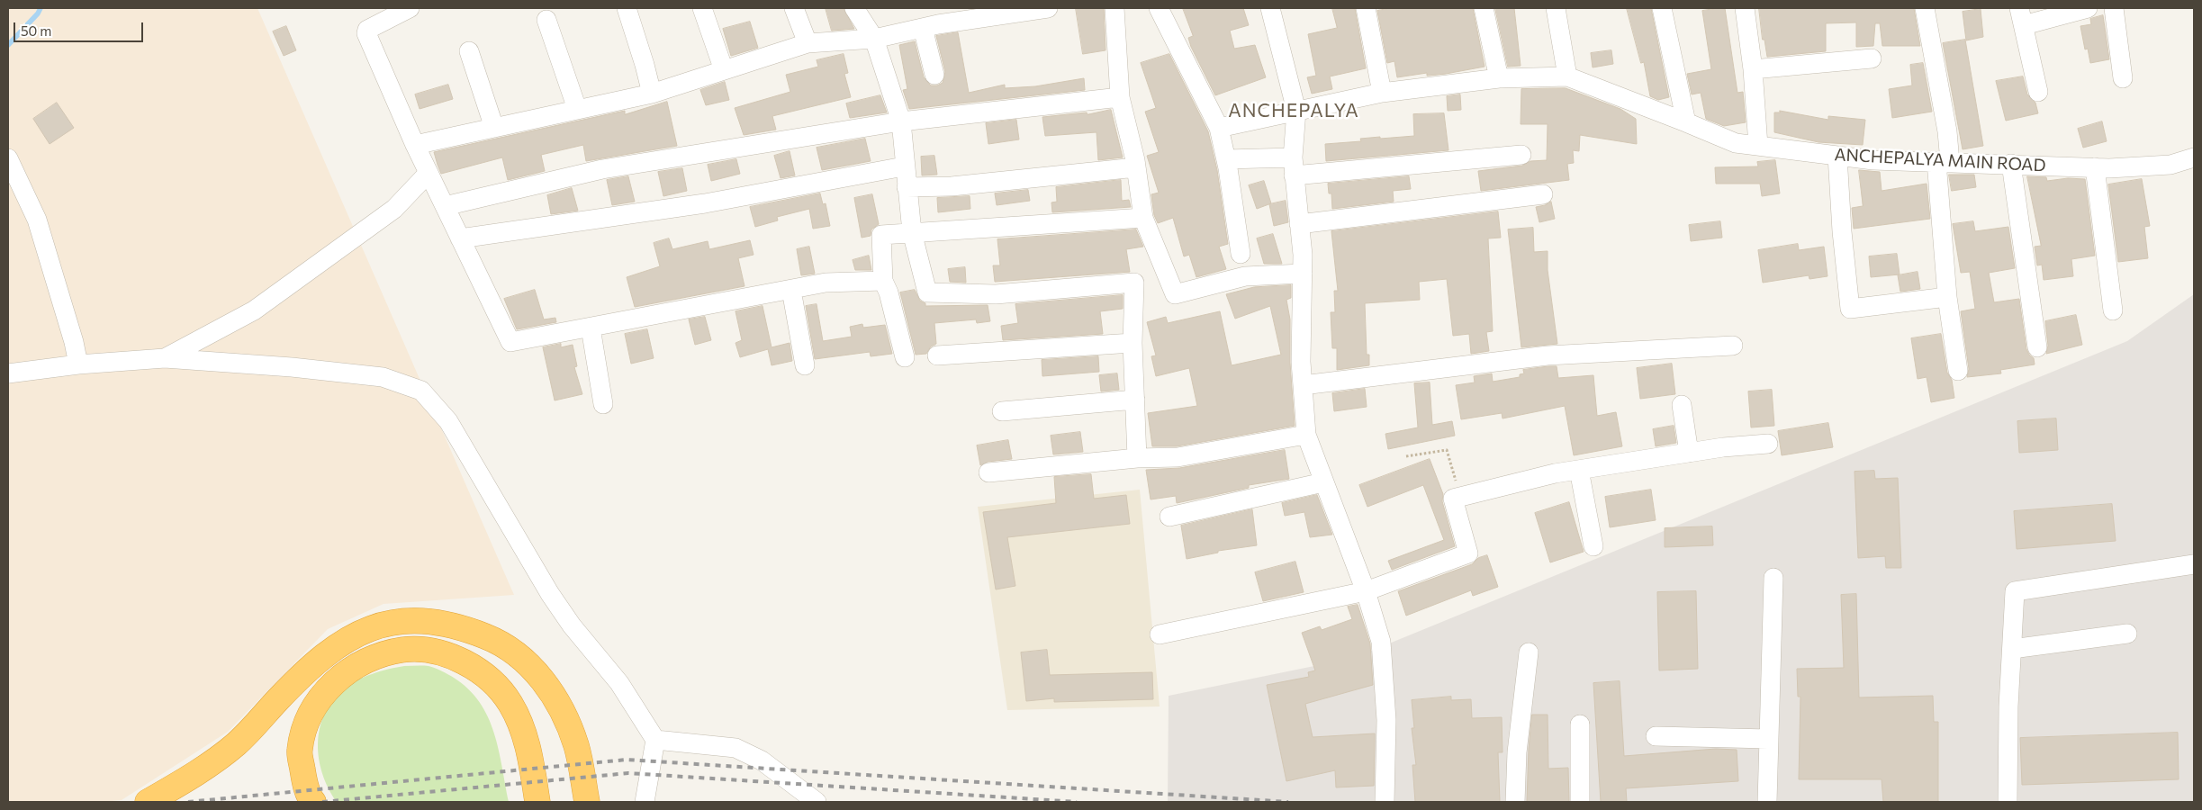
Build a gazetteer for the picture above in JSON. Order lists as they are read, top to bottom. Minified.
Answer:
{"streets":{"street":["ANCHEPALYA MAIN ROAD"]},"districts":["ANCHEPALYA"],"scale_bar":"50 m"}
